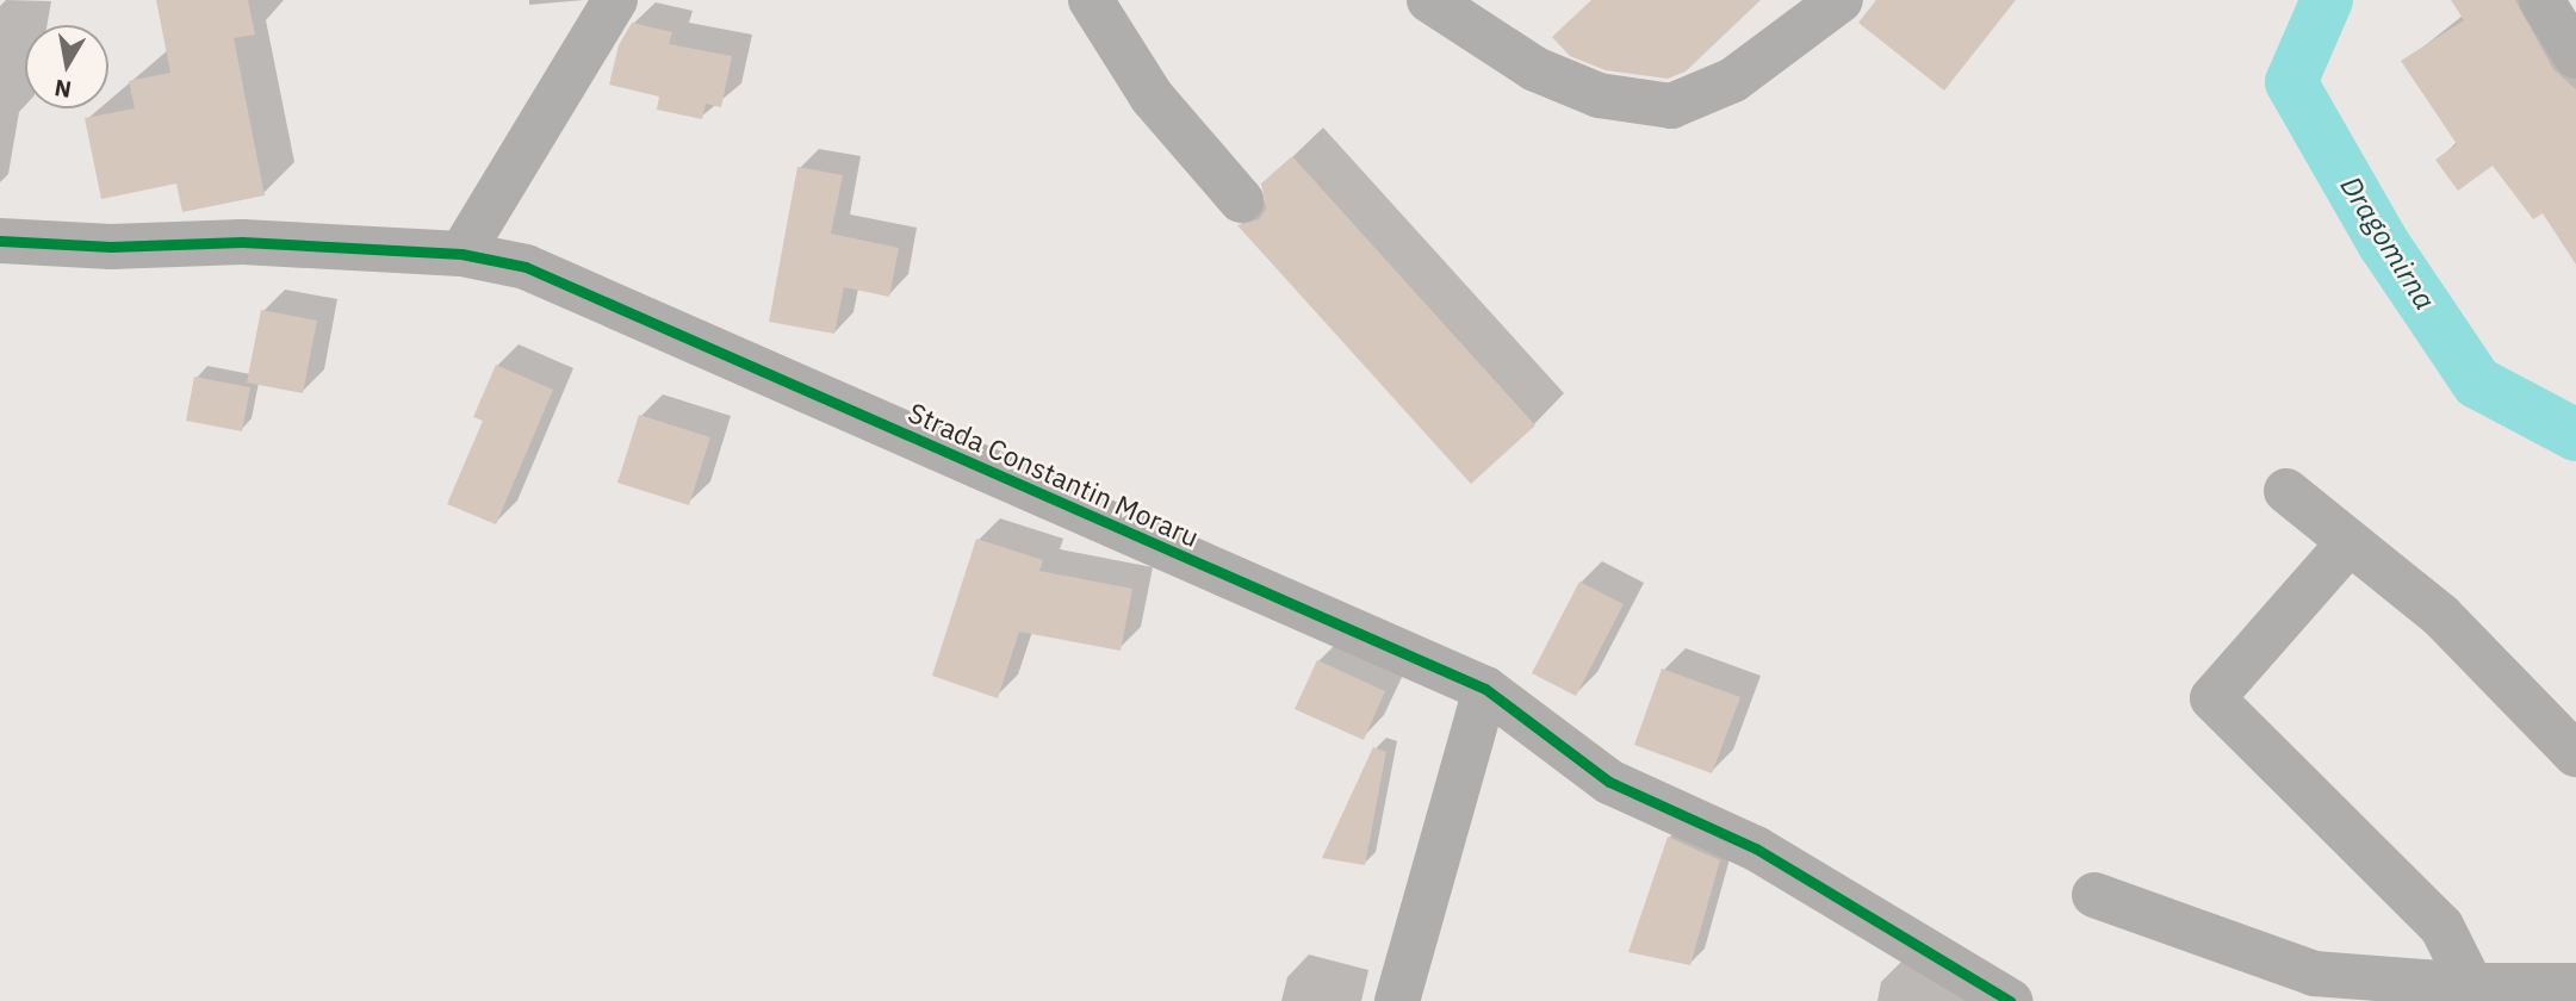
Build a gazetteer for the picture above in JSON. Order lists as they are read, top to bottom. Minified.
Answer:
{"streets":{"street":["Strada Constantin Moraru"]},"water":["Dragomirna"],"north":"bottom"}
